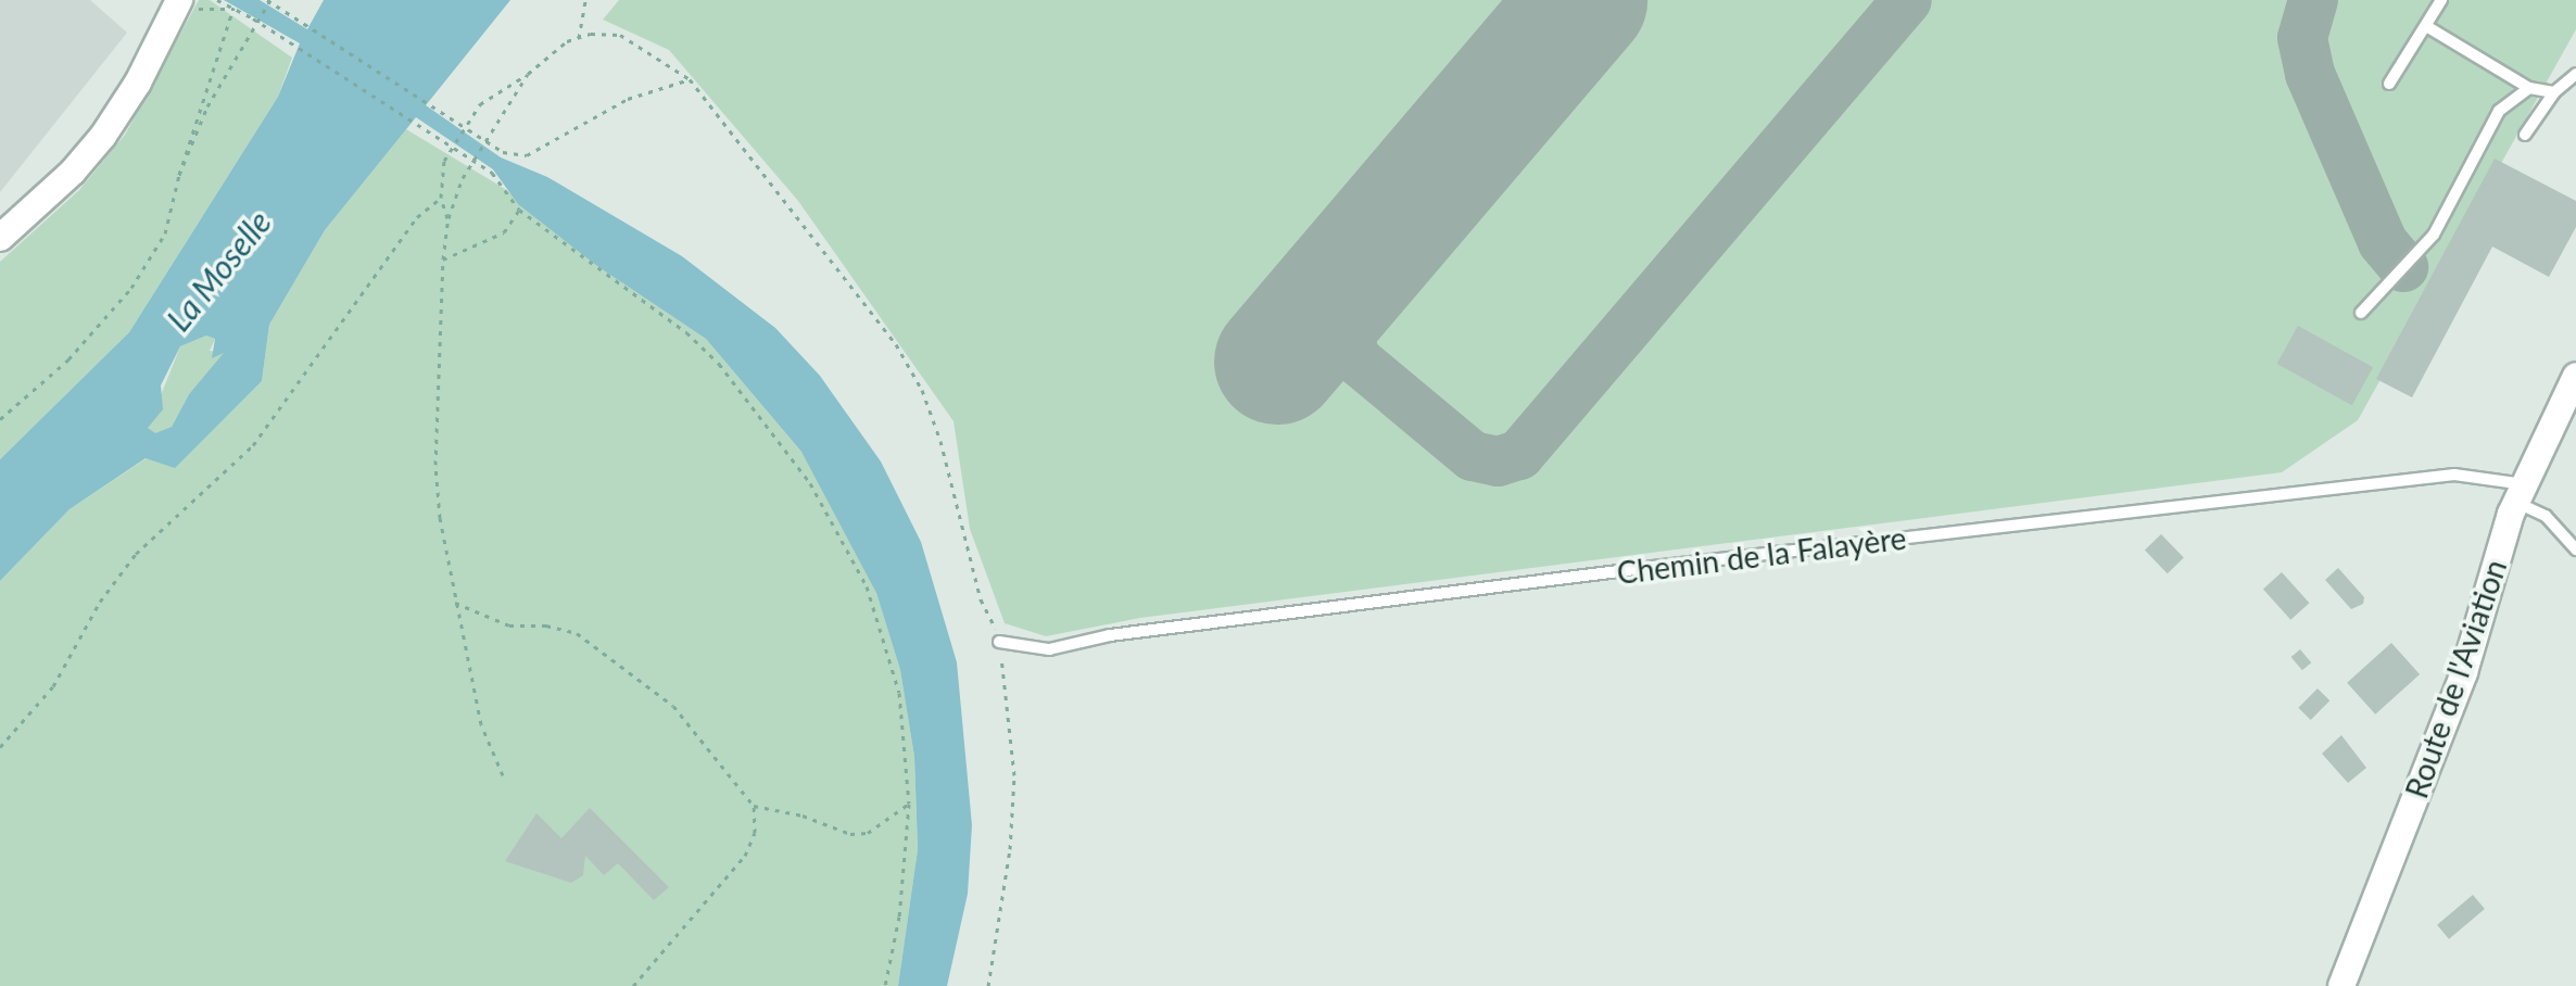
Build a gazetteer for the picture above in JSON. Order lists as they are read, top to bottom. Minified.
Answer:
{"streets":{"street":["Route de l'Aviation"],"lane":["Chemin de la Falayère"]},"crossings":[["Chemin de la Falayère","Route de l'Aviation"]],"water":["La Moselle"]}
